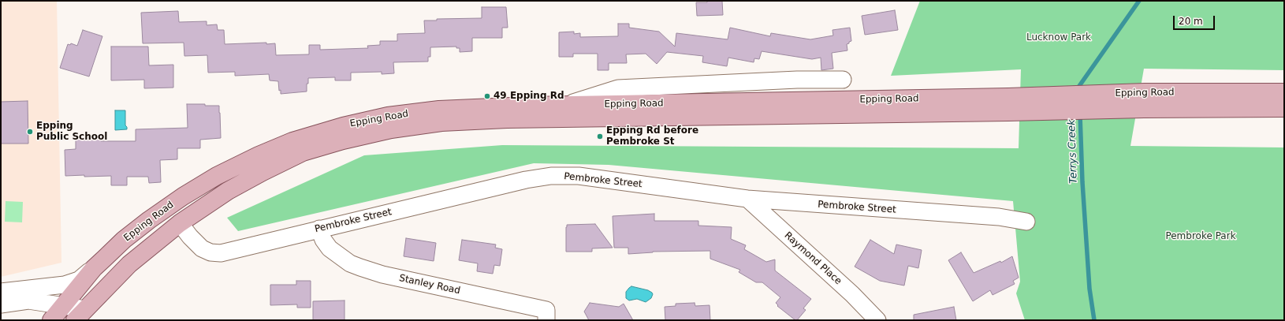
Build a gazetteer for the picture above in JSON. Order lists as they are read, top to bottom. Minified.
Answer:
{"streets":{"main road":["Epping Road"],"street":["Pembroke Street","Raymond Place","Stanley Road"]},"crossings":[["Epping Road","Pembroke Street"],["Pembroke Street","Raymond Place"],["Pembroke Street","Stanley Road"]],"water":["Terrys Creek"],"parks":["Lucknow Park","Pembroke Park"],"places":["49 Epping Rd","Epping Public School","Epping Rd before Pembroke St"],"scale_bar":"20 m"}
